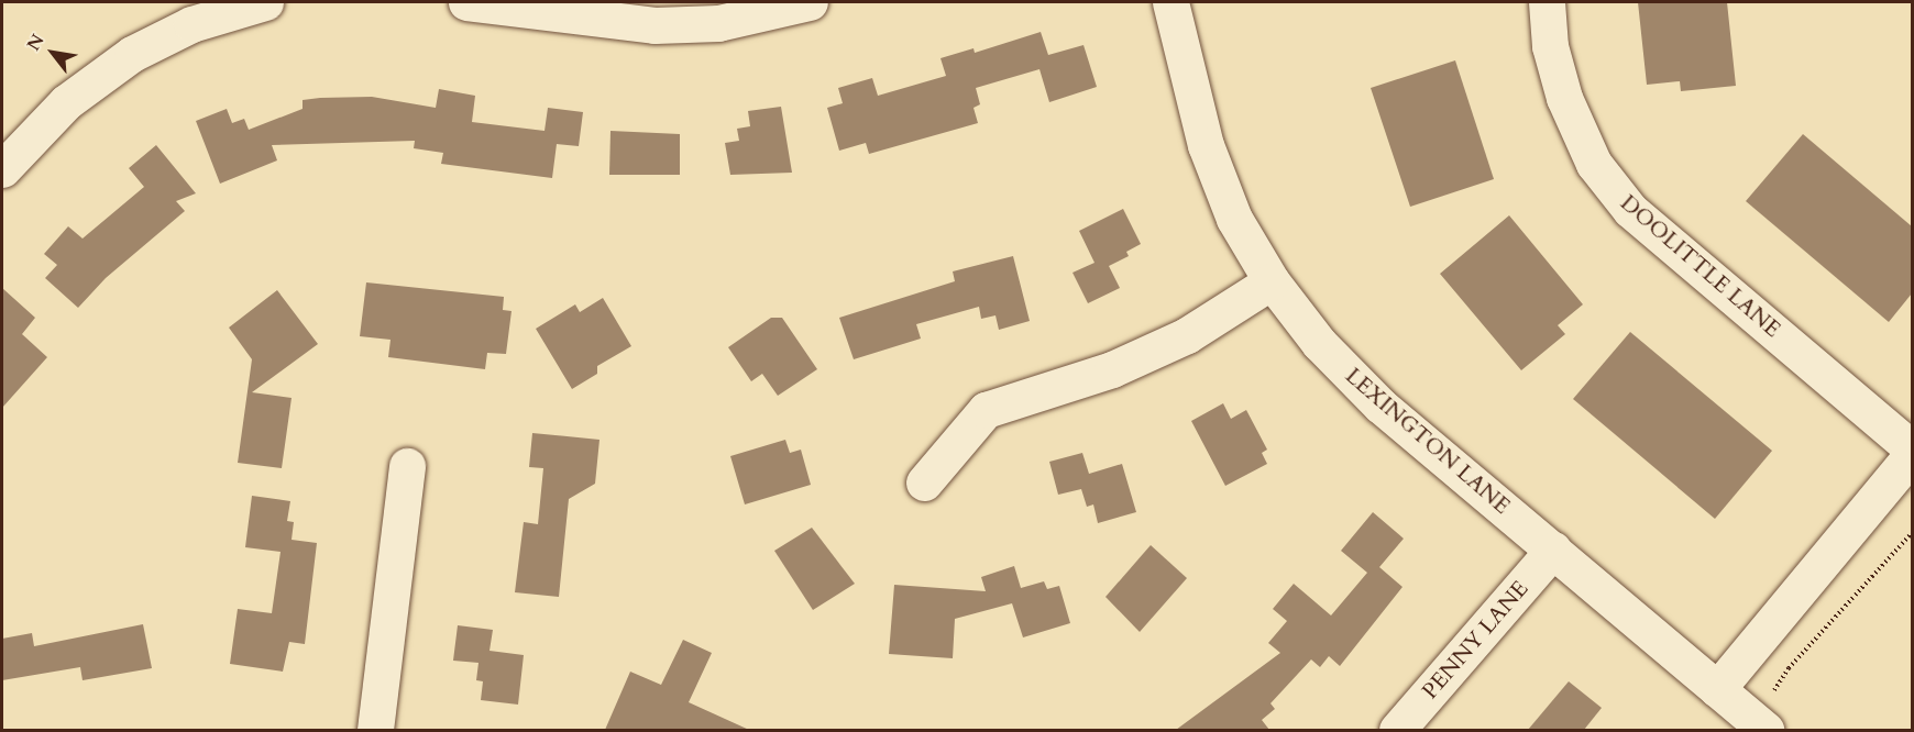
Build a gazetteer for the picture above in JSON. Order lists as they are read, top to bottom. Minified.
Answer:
{"streets":{"street":["DOOLITTLE LANE","LEXINGTON LANE","PENNY LANE"]},"crossings":[["LEXINGTON LANE","PENNY LANE"]],"north":"top left"}
